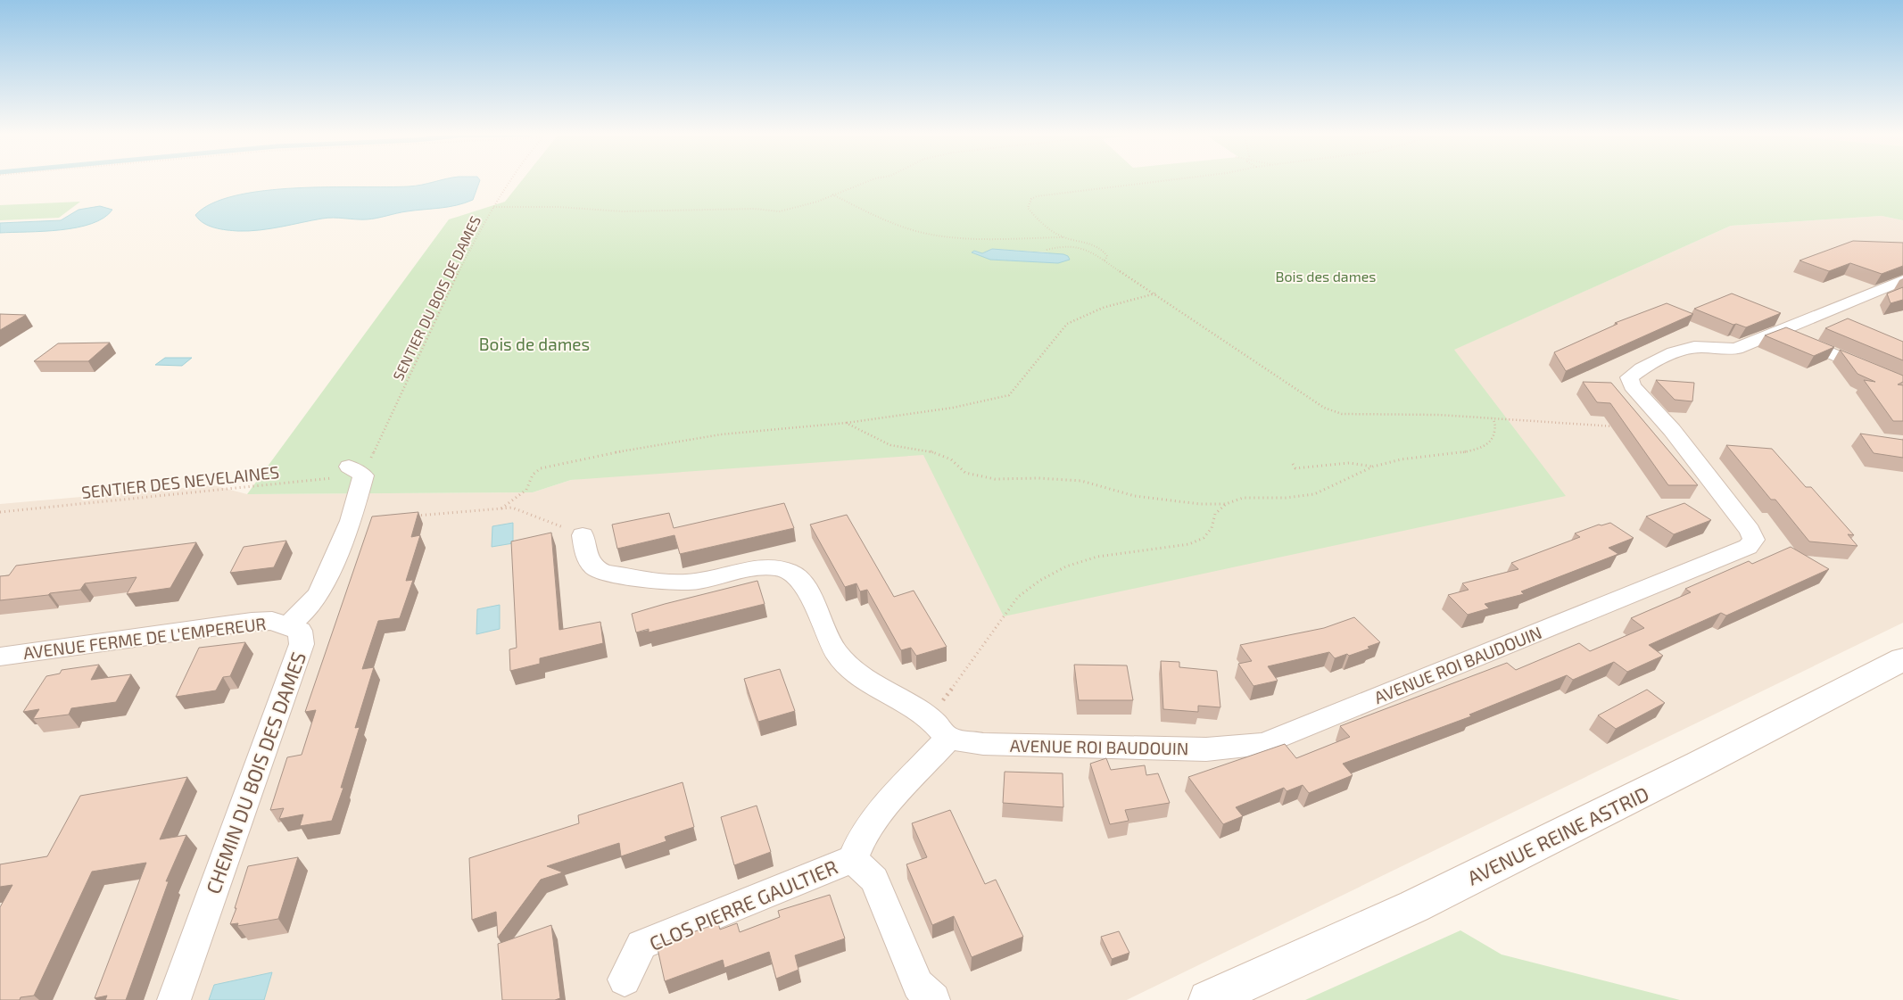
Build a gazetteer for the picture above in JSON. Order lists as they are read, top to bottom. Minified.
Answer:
{"streets":{"main road":["AVENUE REINE ASTRID"],"street":["AVENUE FERME DE L'EMPEREUR","AVENUE ROI BAUDOUIN","CHEMIN DU BOIS DES DAMES","CLOS PIERRE GAULTIER"],"path":["SENTIER DU BOIS DE DAMES","SENTIER DES NEVELAINES"]},"crossings":[["SENTIER DU BOIS DE DAMES","SENTIER DES NEVELAINES"],["SENTIER DU BOIS DE DAMES","CHEMIN DU BOIS DES DAMES"],["SENTIER DES NEVELAINES","CHEMIN DU BOIS DES DAMES"],["AVENUE FERME DE L'EMPEREUR","CHEMIN DU BOIS DES DAMES"]],"parks":["Bois des dames","Bois de dames"]}
